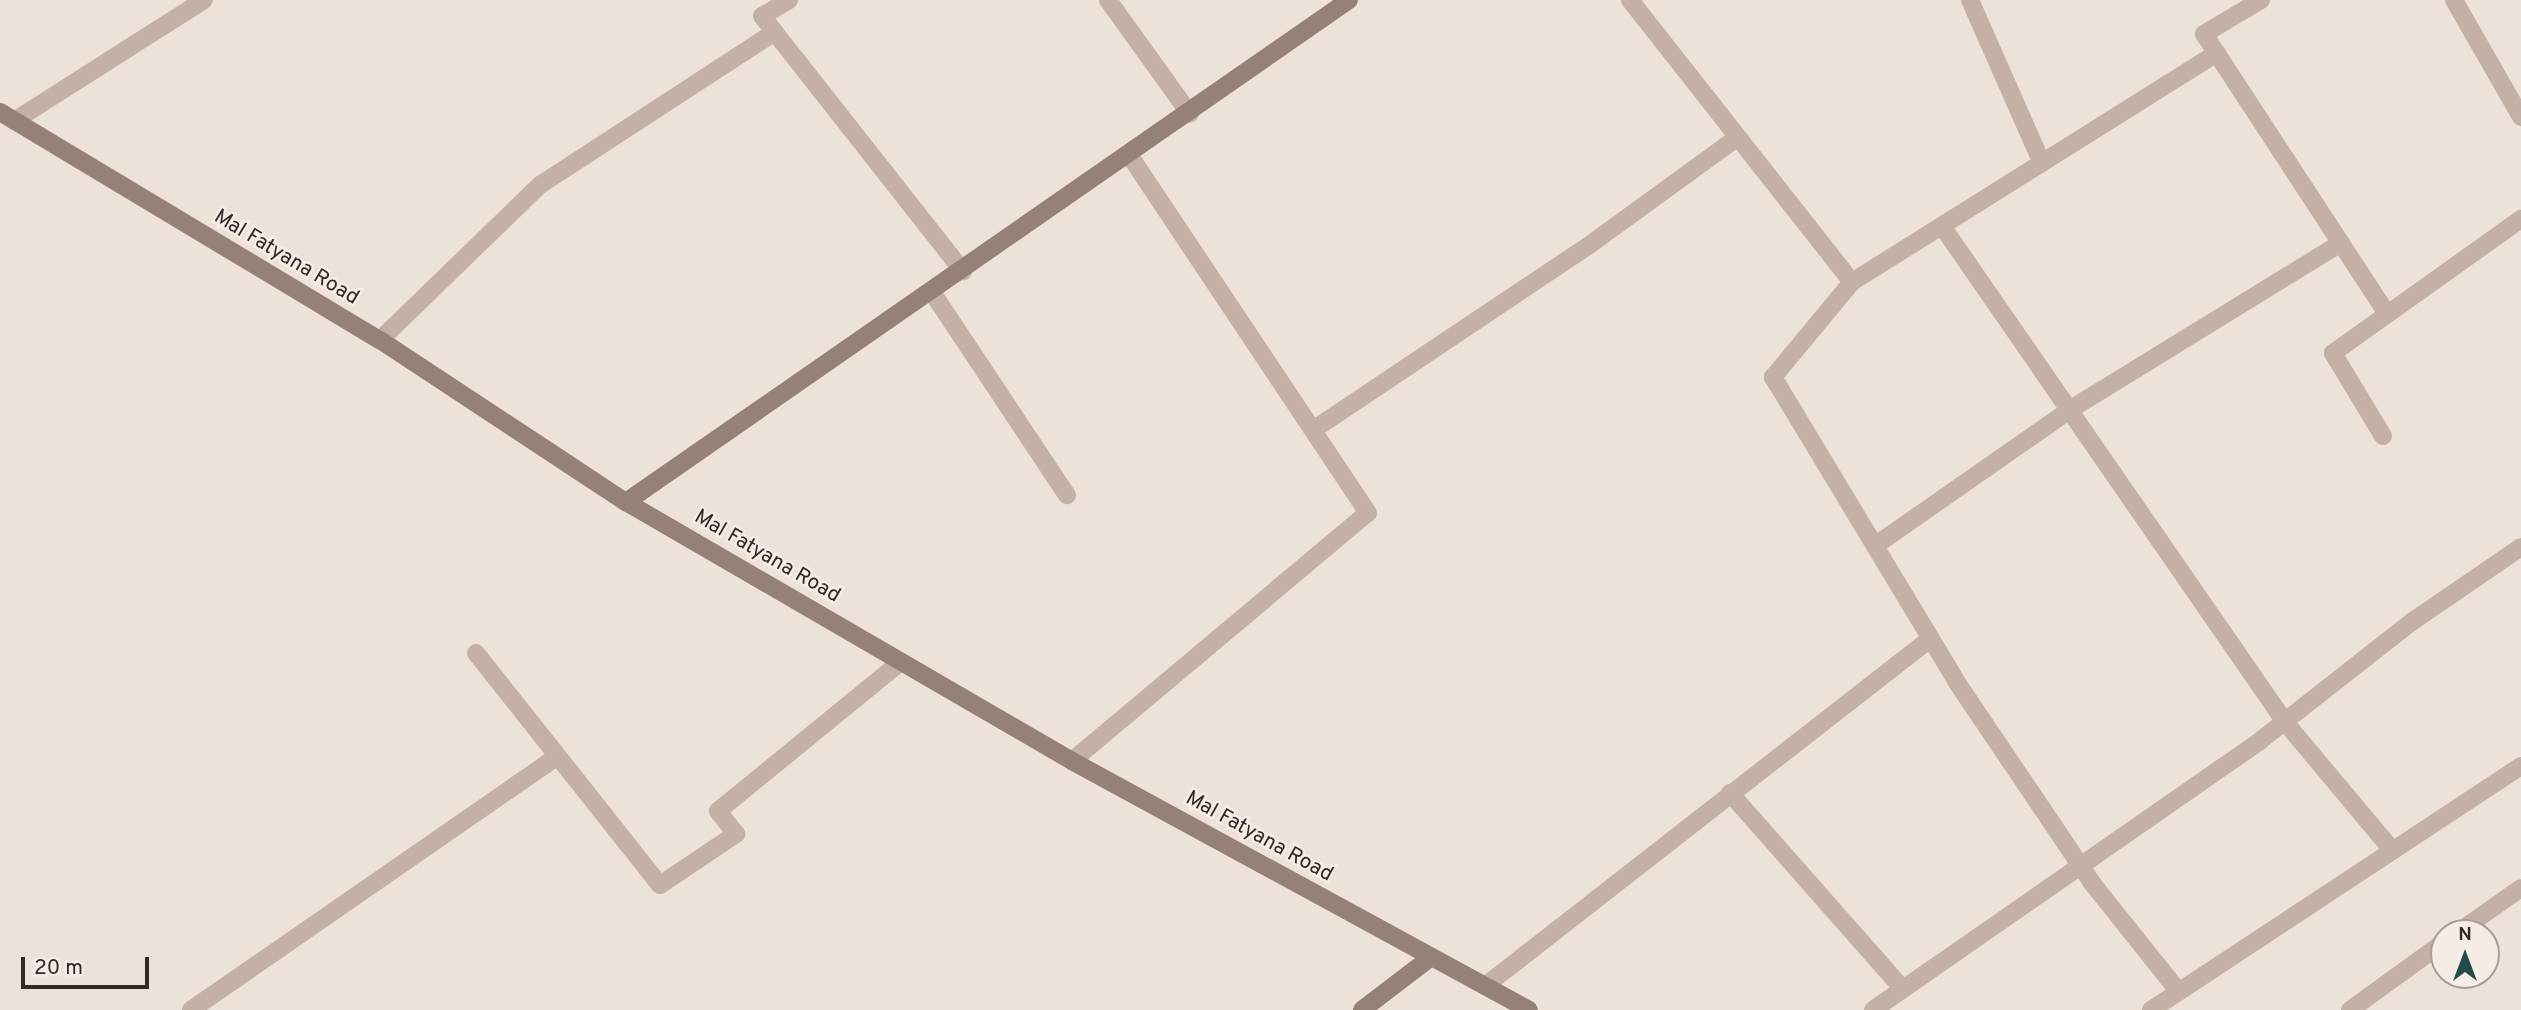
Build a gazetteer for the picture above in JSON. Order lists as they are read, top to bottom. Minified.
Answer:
{"streets":{"main road":["Mal Fatyana Road"]},"scale_bar":"20 m","north":"top"}
